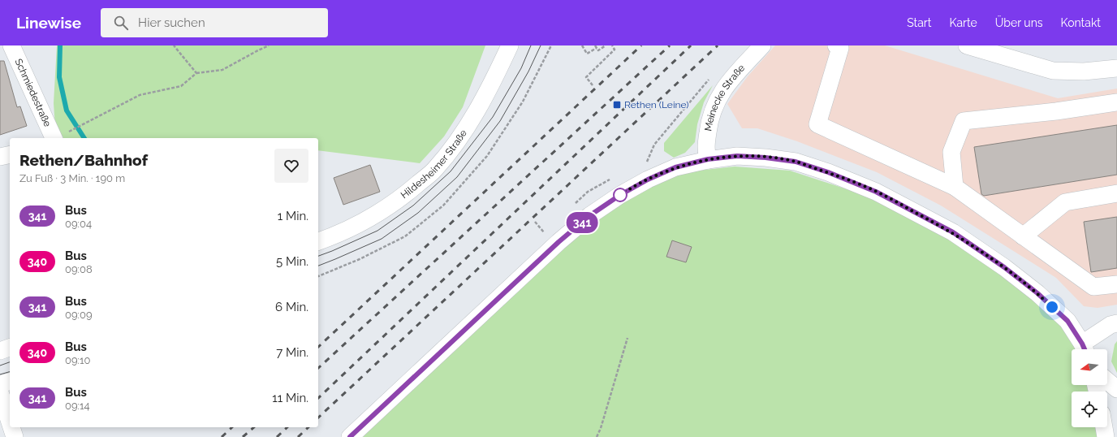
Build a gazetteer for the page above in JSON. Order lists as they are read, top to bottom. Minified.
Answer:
{"streets":{"street":["Schmiedestraße","Meinecke Straße","Hildesheimer Straße"]},"places":{"transit":["Rethen (Leine)"]},"lines":["bus line 341"],"north":"left","page":{"header":"Linewise","search":"Hier suchen","nav":["Start","Karte","Über uns","Kontakt"],"on_map":"341","heading":["Rethen/Bahnhof","Zu Fuß · 3 Min. · 190 m"],"list":[{"mark":"341","name":"Bus","note":"09:04","value":"1 Min."},{"mark":"340","name":"Bus","note":"09:08","value":"5 Min."},{"mark":"341","name":"Bus","note":"09:09","value":"6 Min."},{"mark":"340","name":"Bus","note":"09:10","value":"7 Min."},{"mark":"341","name":"Bus","note":"09:14","value":"11 Min."}]}}
